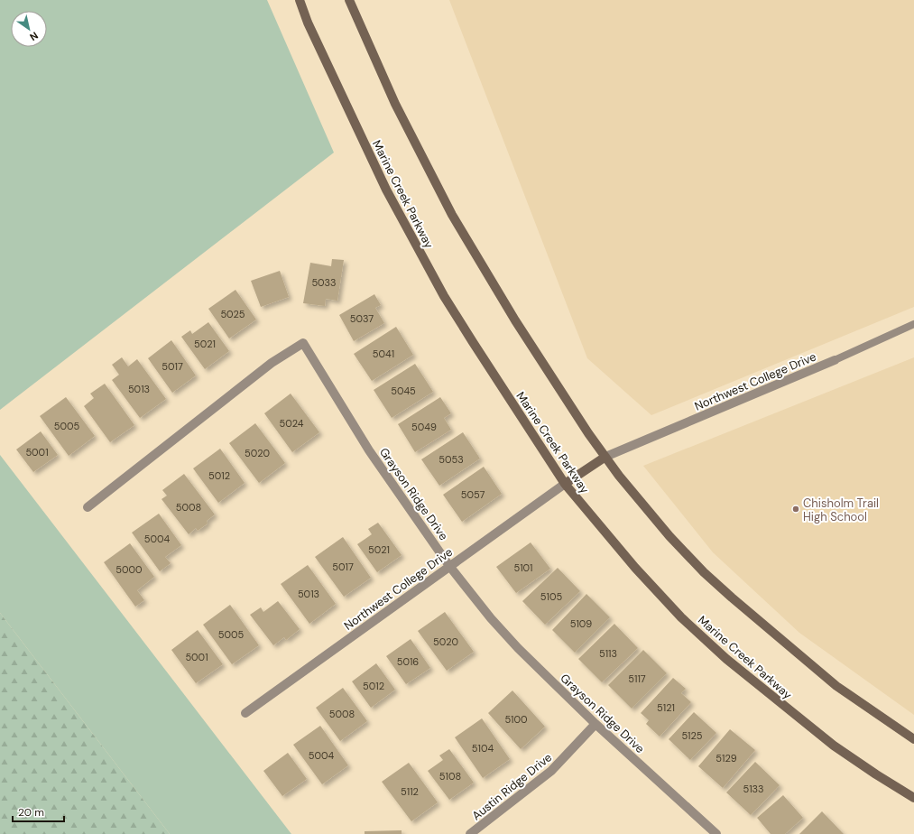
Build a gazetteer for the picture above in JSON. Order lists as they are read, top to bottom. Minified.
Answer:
{"streets":{"main road":["Marine Creek Parkway"],"street":["Northwest College Drive","Grayson Ridge Drive","Austin Ridge Drive"]},"crossings":[["Marine Creek Parkway","Northwest College Drive"],["Northwest College Drive","Grayson Ridge Drive"],["Grayson Ridge Drive","Austin Ridge Drive"]],"places":["Chisholm Trail High School"],"house_numbers":["5033","5025","5037","5021","5041","5017","5013","5045","5024","5005","5049","5001","5020","5053","5012","5057","5008","5004","5021","5017","5101","5000","5013","5105","5109","5005","5020","5113","5001","5016","5117","5012","5121","5008","5100","5125","5104","5004","5129","5108","5133","5112"],"scale_bar":"20 m","north":"bottom right"}
